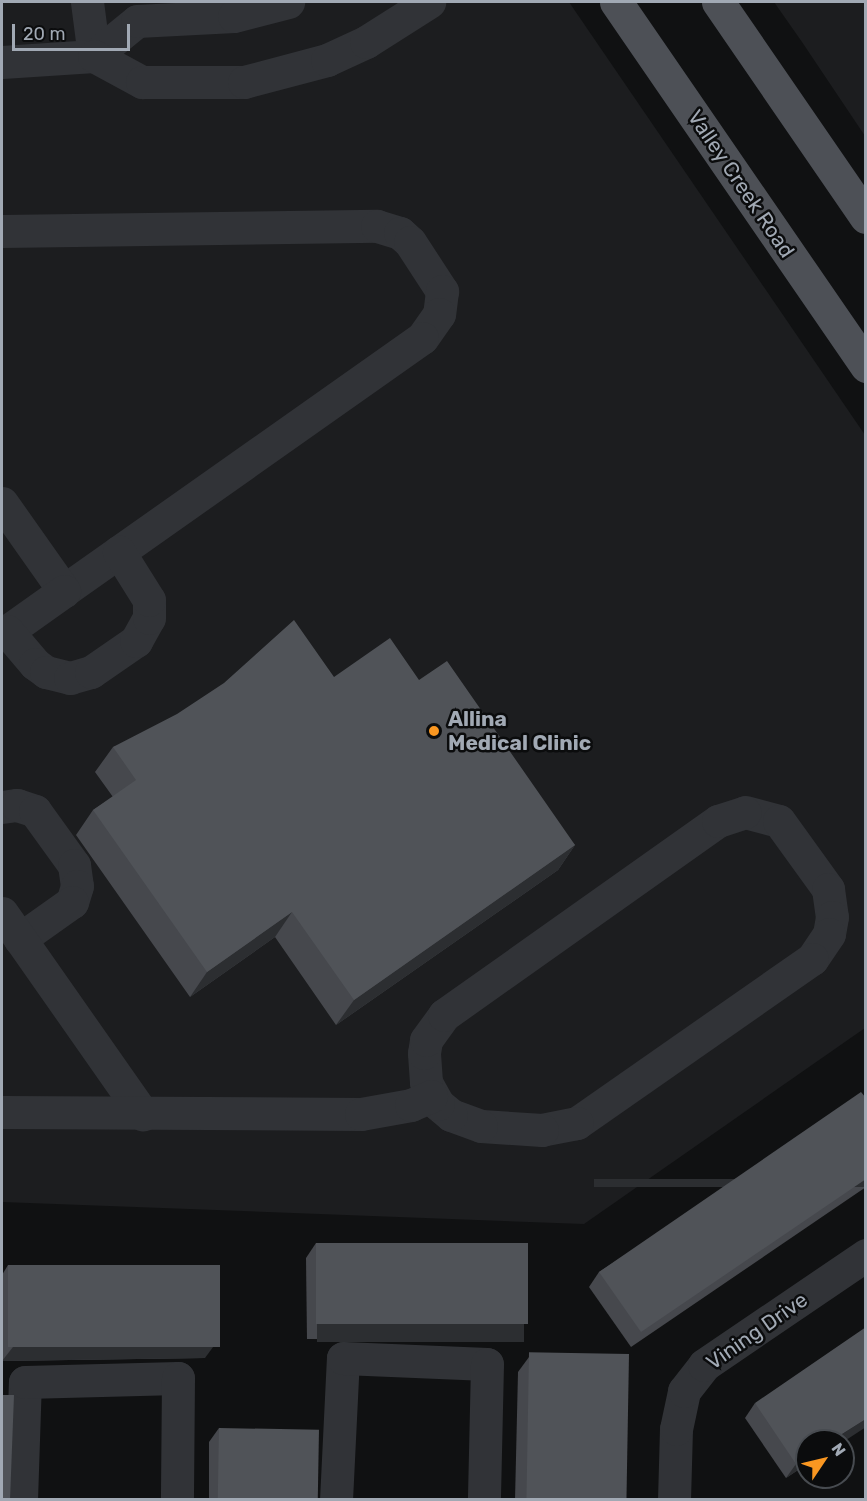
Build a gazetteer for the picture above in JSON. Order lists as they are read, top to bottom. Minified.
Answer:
{"streets":{"main road":["Valley Creek Road"],"street":["Vining Drive"]},"places":["Allina Medical Clinic"],"scale_bar":"20 m","north":"top right"}
